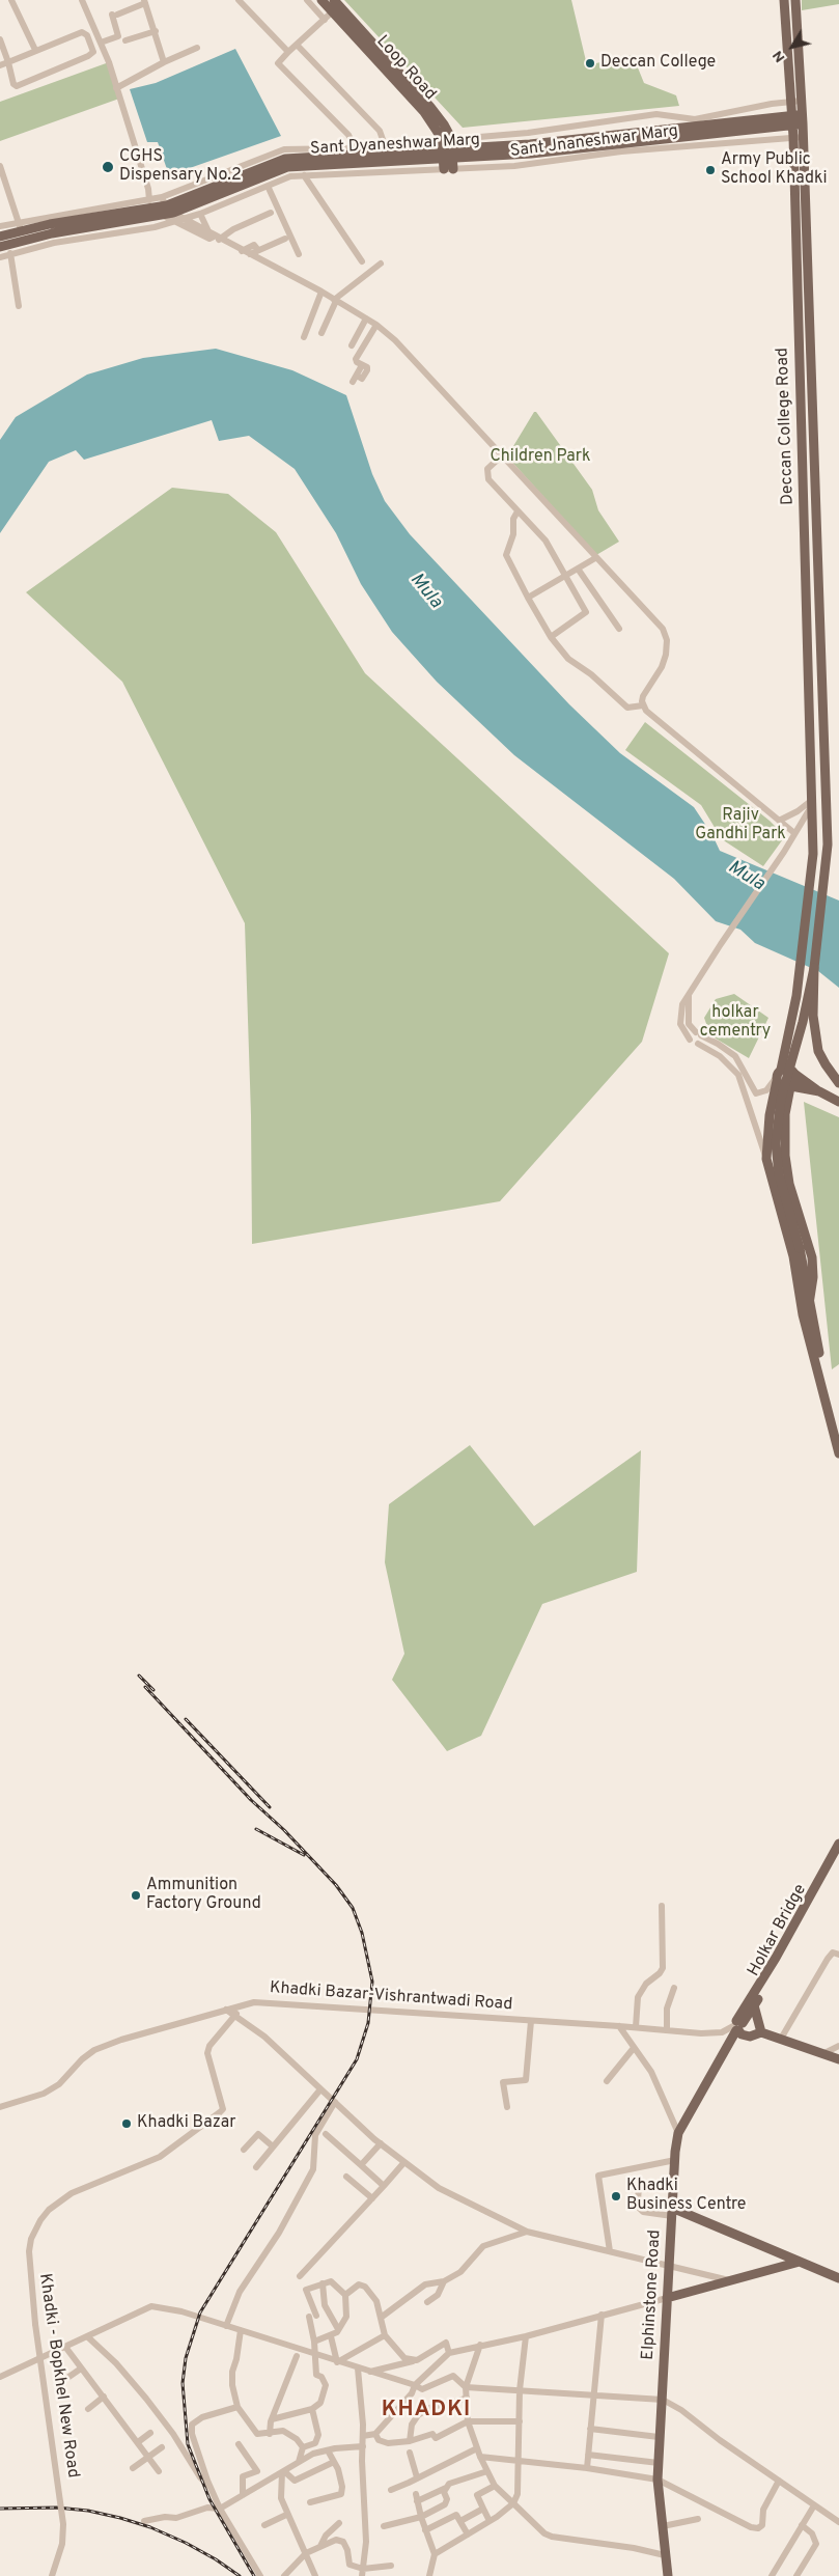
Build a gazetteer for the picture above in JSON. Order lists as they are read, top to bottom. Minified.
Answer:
{"streets":{"main road":["Loop Road","Sant Dyaneshwar Marg","Deccan College Road","Holkar Bridge","Elphinstone Road"],"street":["Sant Jnaneshwar Marg","Khadki Bazar-Vishrantwadi Road","Khadki - Bopkhel New Road"]},"crossings":[["Loop Road","Sant Jnaneshwar Marg"],["Loop Road","Sant Dyaneshwar Marg"],["Sant Jnaneshwar Marg","Sant Dyaneshwar Marg"],["Sant Jnaneshwar Marg","Deccan College Road"],["Sant Dyaneshwar Marg","Deccan College Road"],["Holkar Bridge","Khadki Bazar-Vishrantwadi Road"],["Holkar Bridge","Elphinstone Road"],["Khadki Bazar-Vishrantwadi Road","Elphinstone Road"]],"districts":["KHADKI"],"water":["Mula"],"parks":["Children Park","Rajiv Gandhi Park","holkar cementry"],"places":["Deccan College","CGHS Dispensary No.2","Army Public School Khadki","Ammunition Factory Ground","Khadki Bazar","Khadki Business Centre"],"north":"bottom left"}
